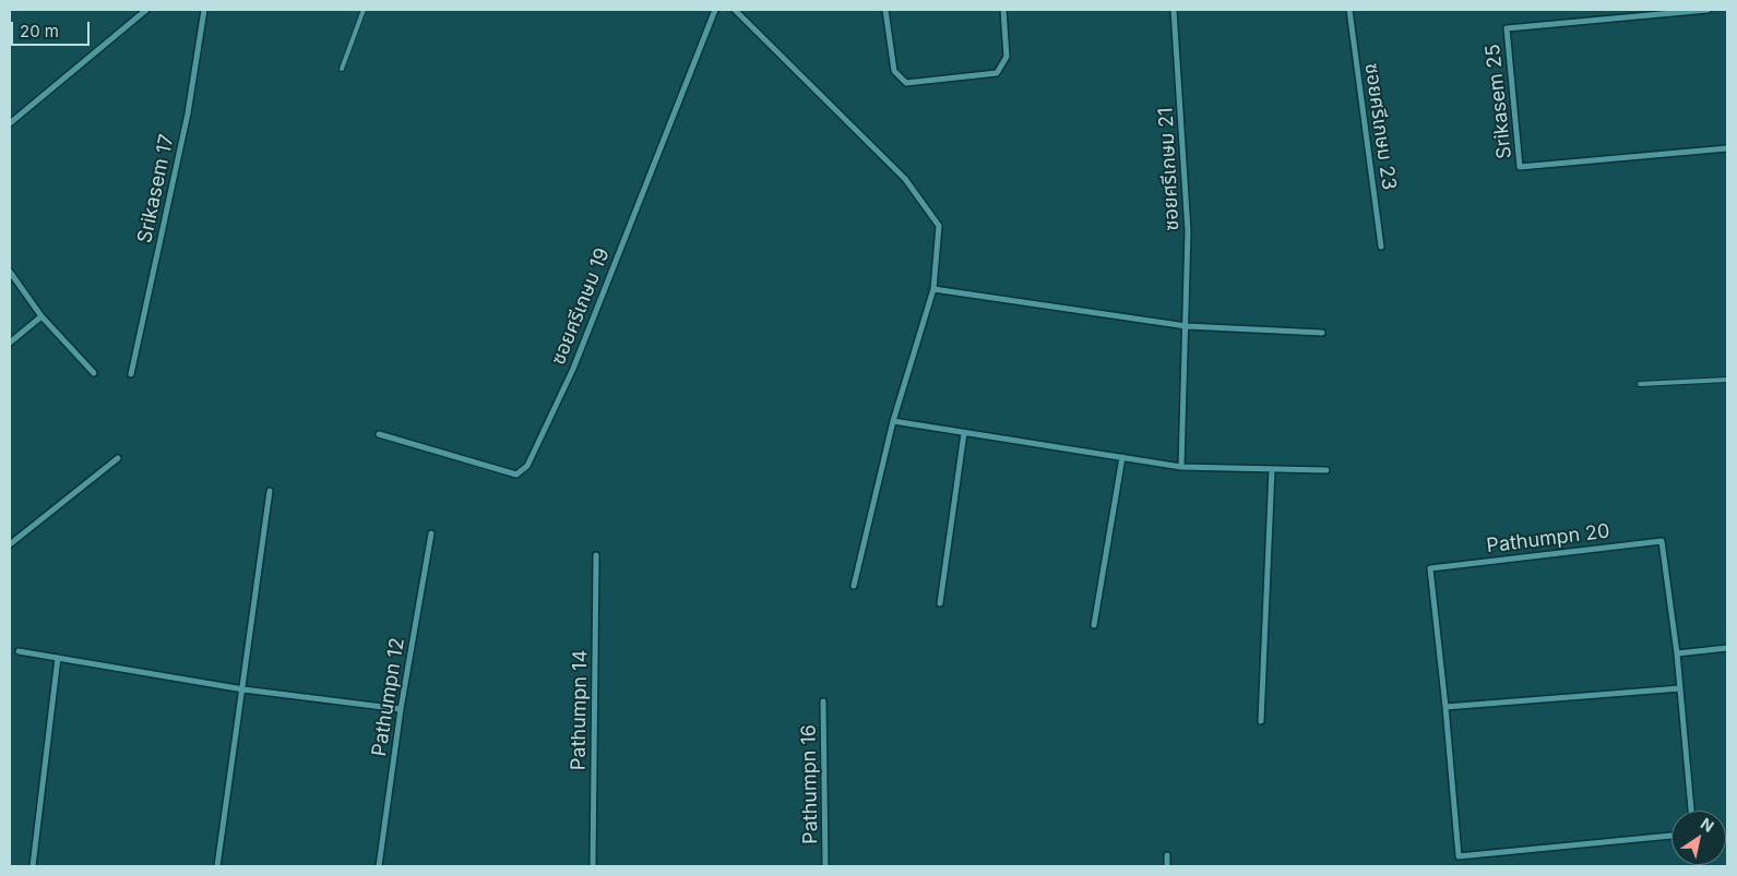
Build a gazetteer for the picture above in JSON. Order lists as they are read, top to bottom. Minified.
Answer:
{"streets":{"street":["Srikasem 25","ซอยศรีเกษม 23","ซอยศรีเกษม 21","Srikasem 17","ซอยศรีเกษม 19","Pathumpn 20","Pathumpn 12","Pathumpn 14","Pathumpn 16"]},"scale_bar":"20 m","north":"top right"}
